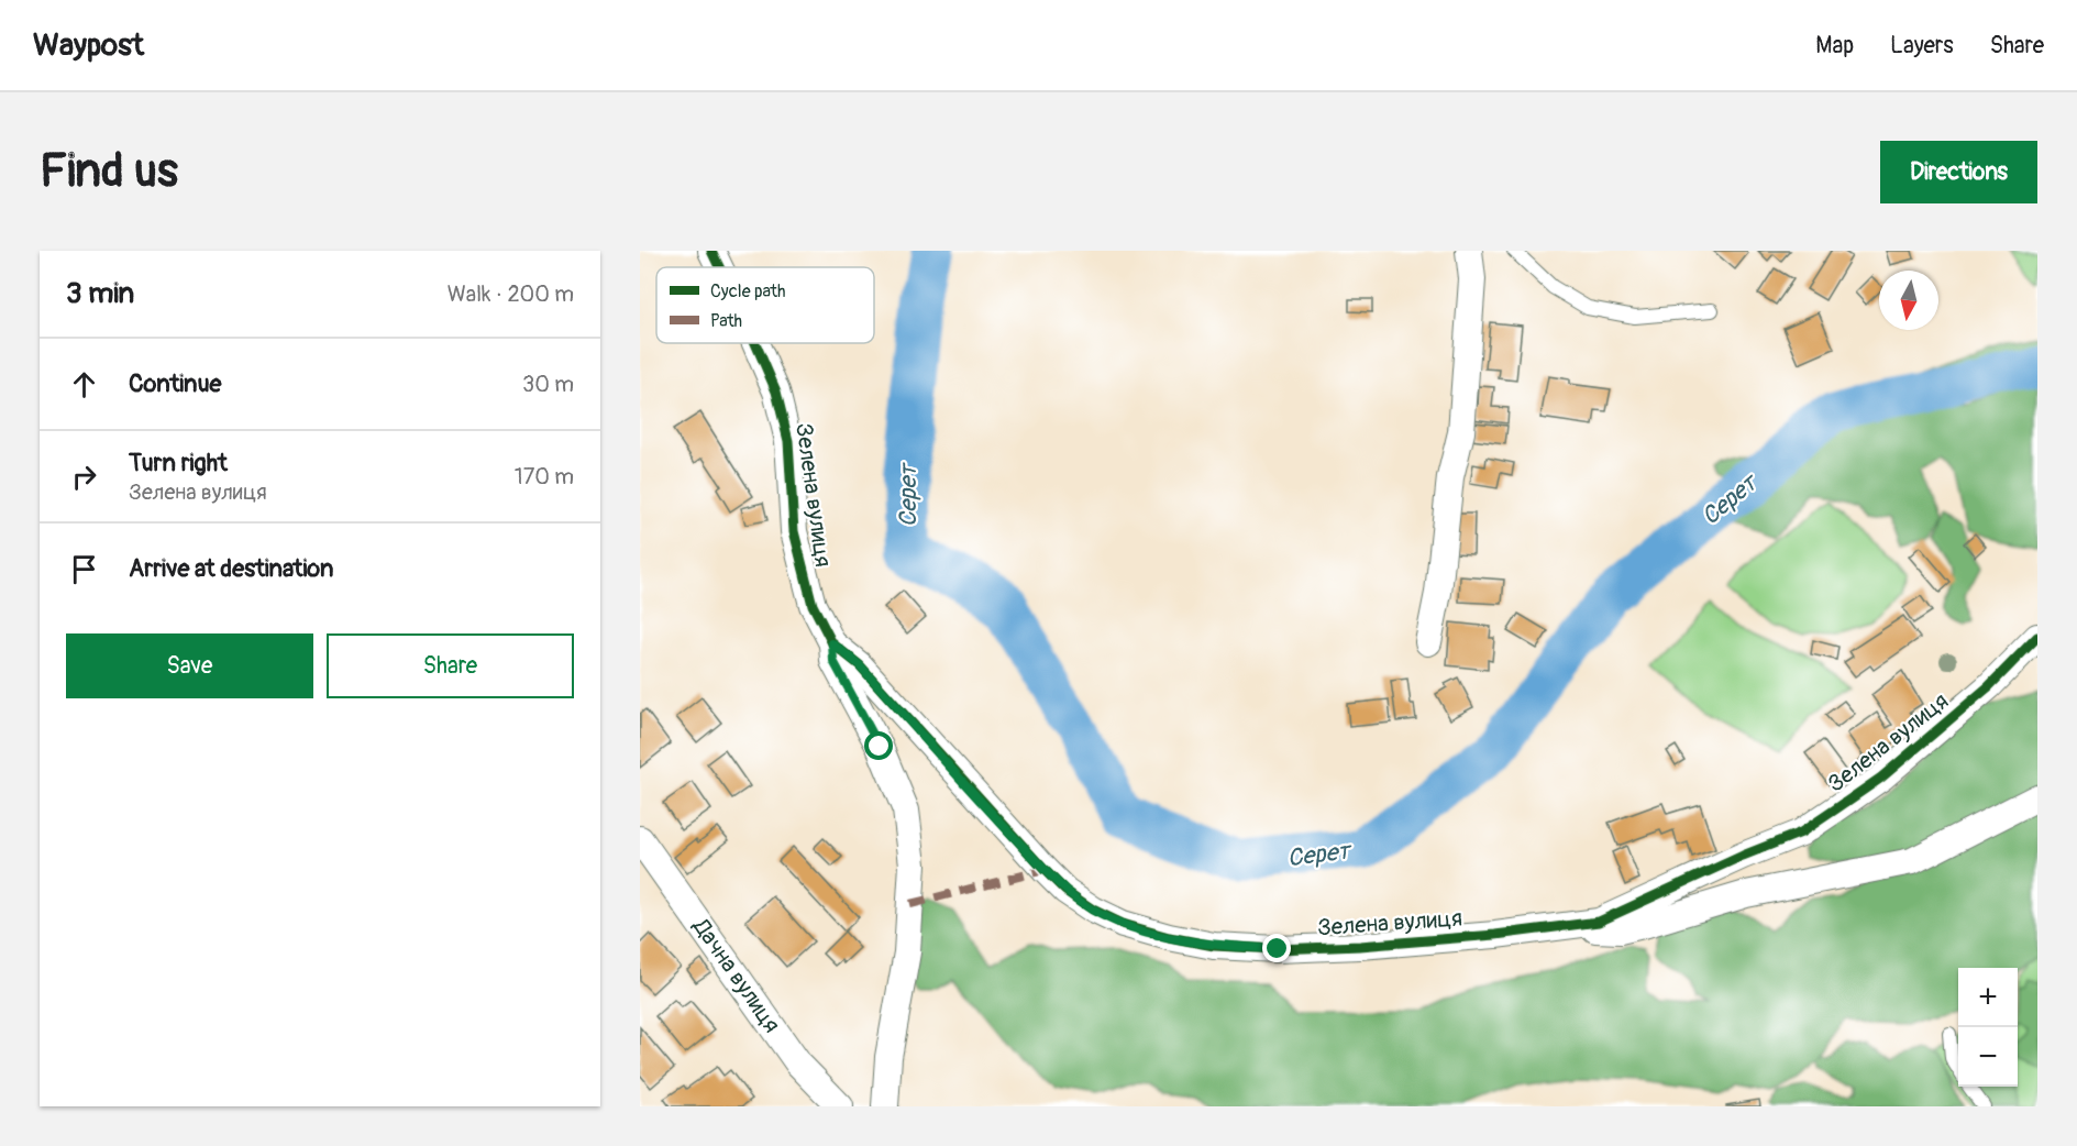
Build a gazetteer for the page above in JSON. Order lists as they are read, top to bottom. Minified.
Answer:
{"streets":{"street":["Зелена вулиця","Дачна вулиця"]},"water":["Серет"],"legend":["Cycle path","Path"],"north":"bottom","page":{"header":"Waypost","nav":["Map","Layers","Share"],"buttons":["Directions",["Save","Share"]],"title":"Find us","heading":["3 min","Walk · 200 m"],"list":[["Continue","30 m"],["Turn right","Зелена вулиця","170 m"],"Arrive at destination"],"map_buttons":["+","−"]}}
